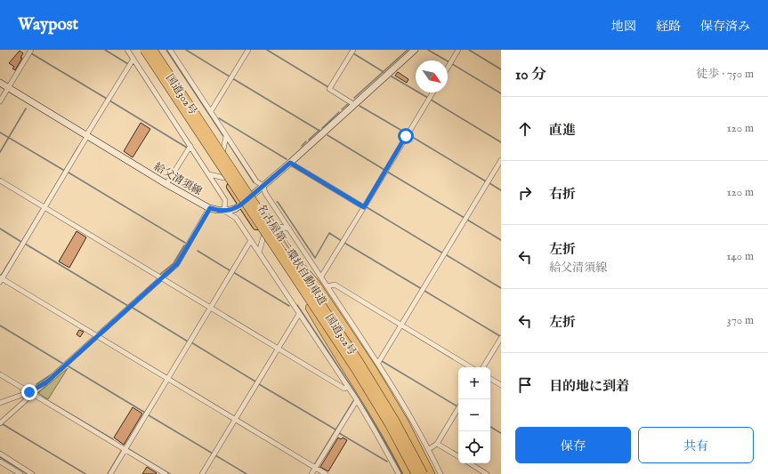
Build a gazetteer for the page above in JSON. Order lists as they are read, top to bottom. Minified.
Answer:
{"streets":{"highway":["国道302号","名古屋第二環状自動車道"],"main road":["給父清須線"]},"north":"bottom right","page":{"header":"Waypost","nav":["地図","経路","保存済み"],"heading":["10 分","徒歩 · 750 m"],"list":[["直進","120 m"],["右折","120 m"],["左折","給父清須線","140 m"],["左折","370 m"],"目的地に到着"],"map_buttons":["+","−"],"buttons":["保存","共有"]}}
